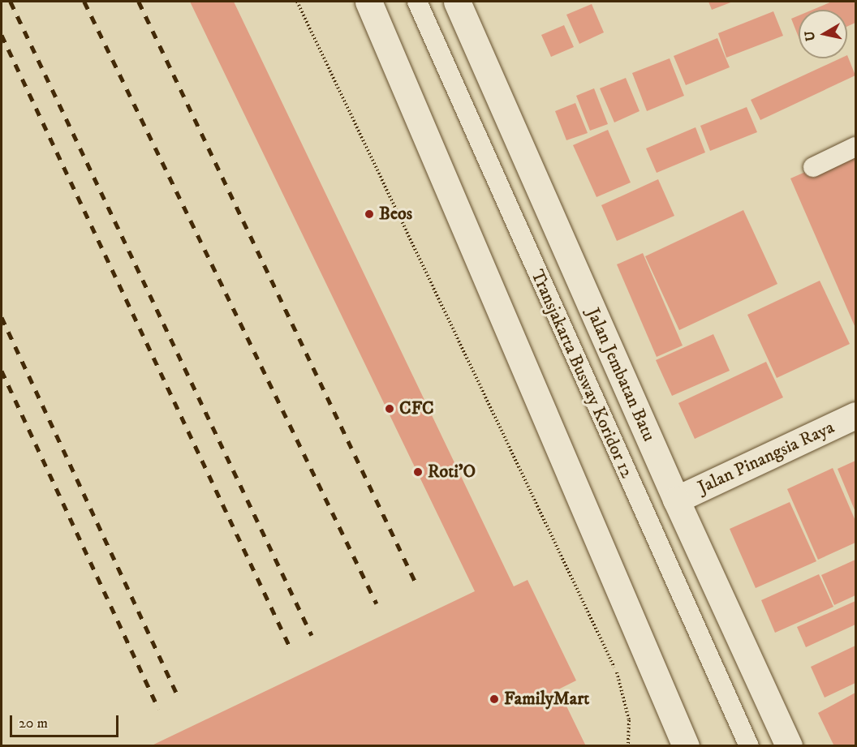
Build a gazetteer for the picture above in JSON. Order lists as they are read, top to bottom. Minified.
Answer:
{"streets":{"main road":["Jalan Jembatan Batu","Jalan Pinangsia Raya"],"lane":["Transjakarta Busway Koridor 12"]},"crossings":[["Jalan Jembatan Batu","Jalan Pinangsia Raya"]],"places":["Beos","CFC","Roti'O","FamilyMart"],"scale_bar":"20 m","north":"left"}
